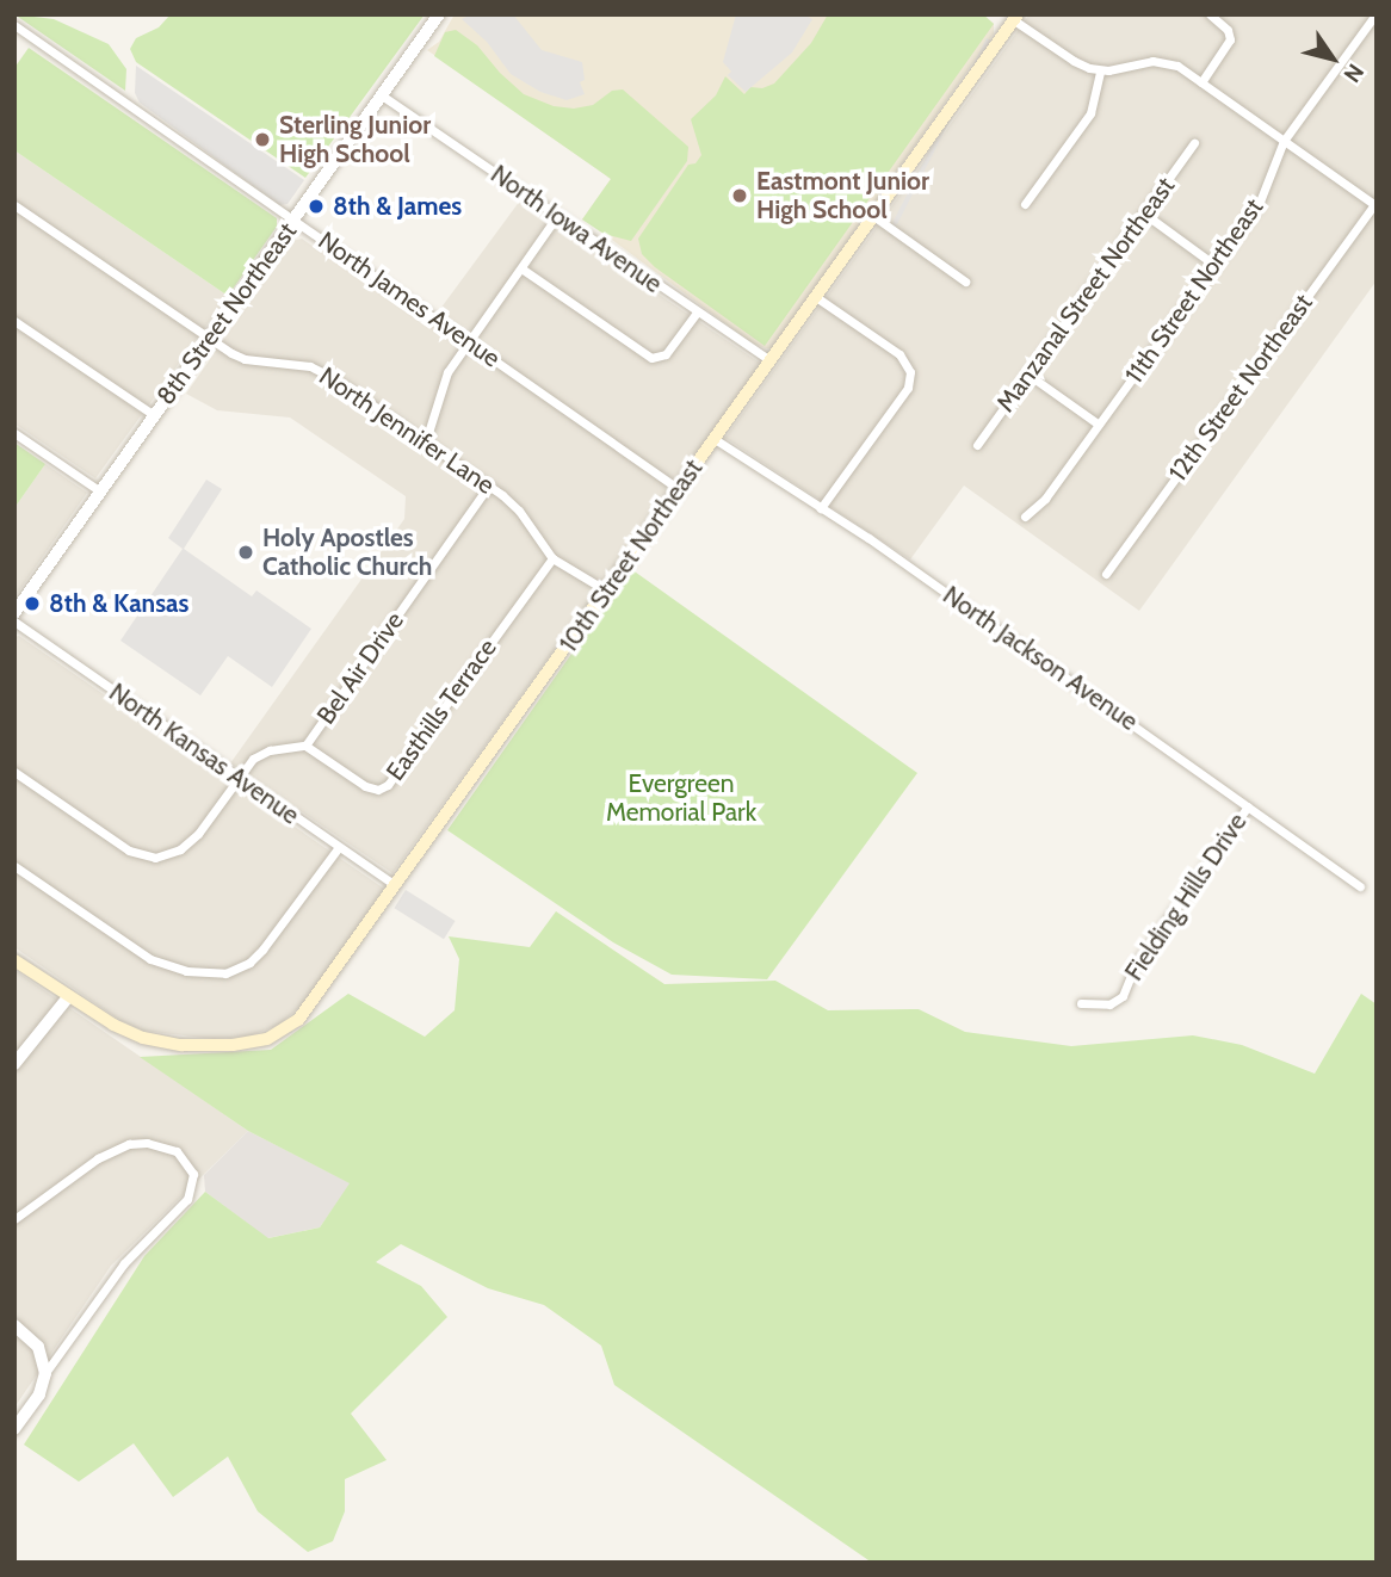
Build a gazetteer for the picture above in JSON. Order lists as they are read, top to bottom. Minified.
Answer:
{"streets":{"main road":["10th Street Northeast"],"street":["North Iowa Avenue","11th Street Northeast","Manzanal Street Northeast","North James Avenue","8th Street Northeast","12th Street Northeast","North Jennifer Lane","North Jackson Avenue","Bel Air Drive","Easthills Terrace","North Kansas Avenue","Fielding Hills Drive"]},"crossings":[["North Iowa Avenue","8th Street Northeast"],["North Iowa Avenue","10th Street Northeast"],["North James Avenue","8th Street Northeast"],["North James Avenue","10th Street Northeast"],["8th Street Northeast","North Jennifer Lane"],["North Jennifer Lane","10th Street Northeast"],["North Jennifer Lane","Bel Air Drive"],["North Jennifer Lane","Easthills Terrace"],["10th Street Northeast","North Jackson Avenue"],["10th Street Northeast","North Kansas Avenue"],["North Jackson Avenue","Fielding Hills Drive"],["Bel Air Drive","Easthills Terrace"],["Bel Air Drive","North Kansas Avenue"]],"parks":["Evergreen Memorial Park"],"places":["Sterling Junior High School","Eastmont Junior High School","8th & James","Holy Apostles Catholic Church","8th & Kansas"],"north":"bottom right"}
